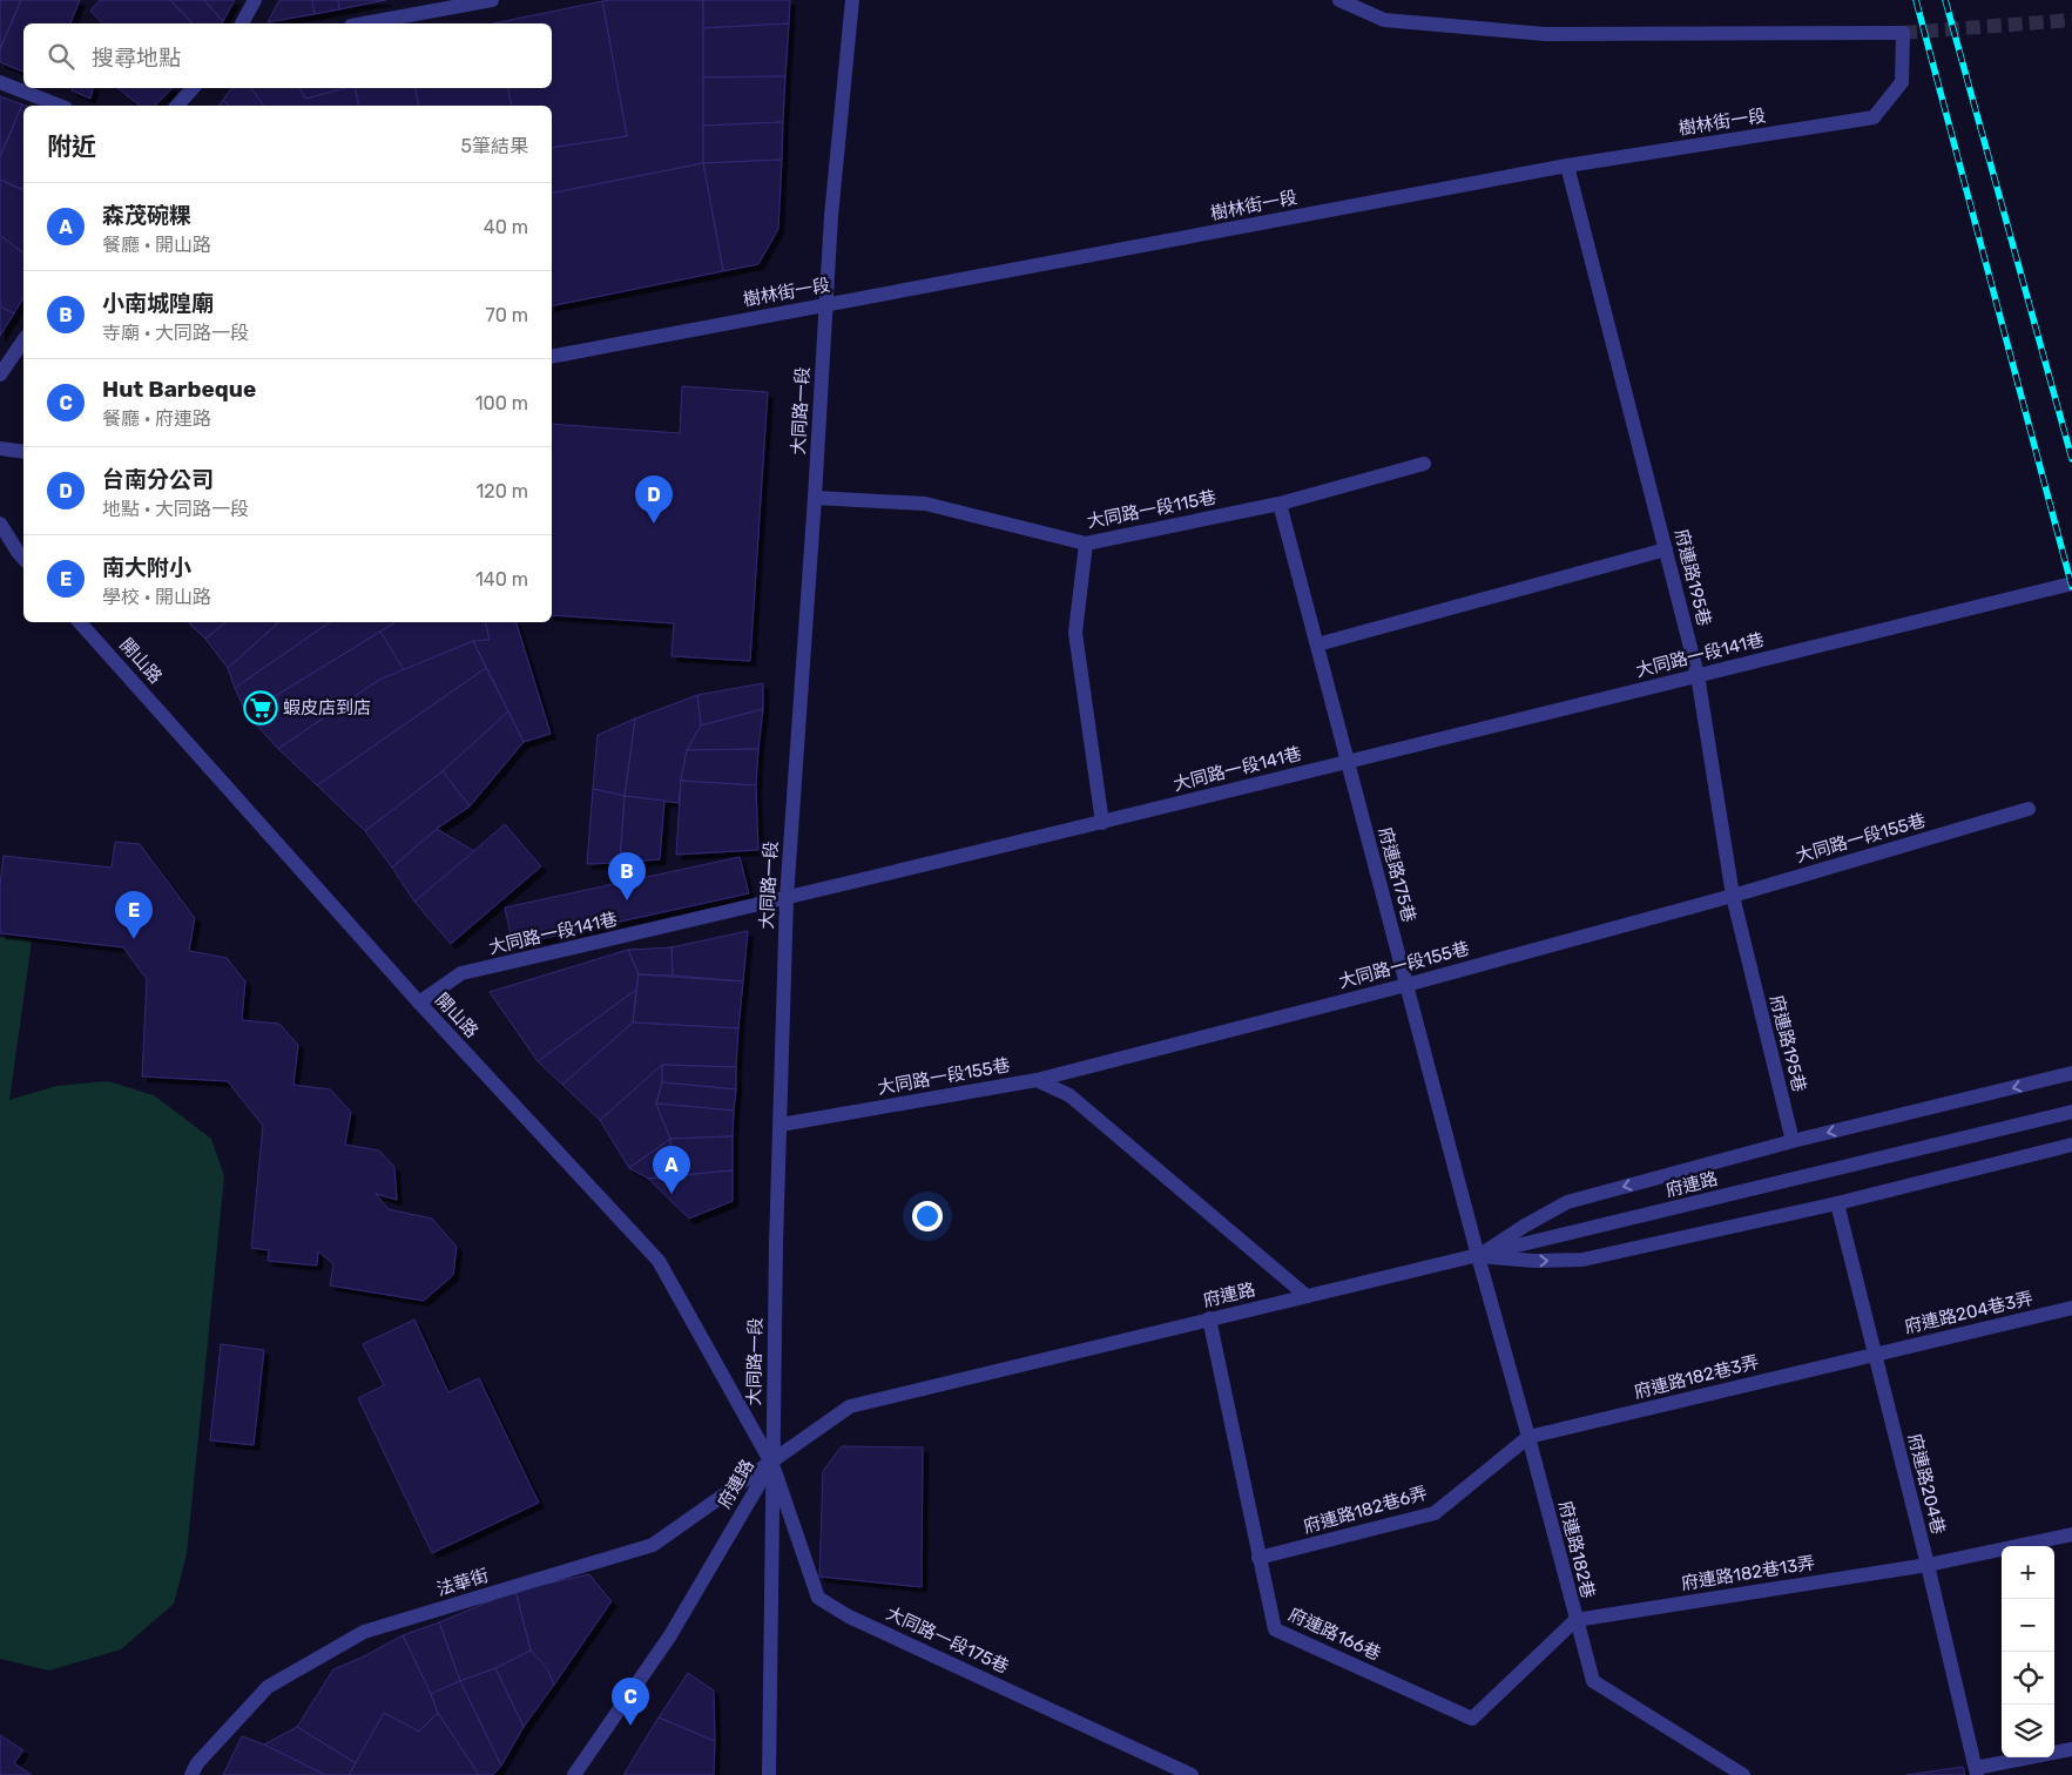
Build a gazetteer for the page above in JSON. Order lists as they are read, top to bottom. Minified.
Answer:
{"streets":{"street":["樹林街一段","大同路一段","大同路一段115巷","府連路195巷","大同路一段141巷","開山路","大同路一段155巷","府連路175巷","府連路","府連路204巷3弄","府連路182巷3弄","府連路204巷","府連路182巷6弄","府連路182巷","府連路182巷13弄","法華街","府連路166巷","大同路一段175巷"]},"crossings":[["樹林街一段","大同路一段"],["樹林街一段","府連路195巷"],["大同路一段","大同路一段115巷"],["大同路一段","大同路一段141巷"],["大同路一段","開山路"],["大同路一段","大同路一段155巷"],["大同路一段","府連路"],["大同路一段","法華街"],["大同路一段","大同路一段175巷"],["大同路一段115巷","府連路175巷"],["府連路195巷","大同路一段141巷"],["府連路195巷","大同路一段155巷"],["大同路一段141巷","開山路"],["大同路一段141巷","府連路175巷"],["開山路","府連路"],["開山路","法華街"],["開山路","大同路一段175巷"],["大同路一段155巷","府連路175巷"],["府連路175巷","府連路"],["府連路175巷","府連路182巷"],["府連路","府連路182巷"],["府連路","法華街"],["府連路","府連路166巷"],["府連路","大同路一段175巷"],["府連路204巷3弄","府連路182巷3弄"],["府連路204巷3弄","府連路204巷"],["府連路182巷3弄","府連路204巷"],["府連路182巷3弄","府連路182巷6弄"],["府連路182巷3弄","府連路182巷"],["府連路204巷","府連路182巷13弄"],["府連路182巷6弄","府連路182巷"],["府連路182巷6弄","府連路166巷"],["府連路182巷","府連路182巷13弄"],["府連路182巷","府連路166巷"],["府連路182巷13弄","府連路166巷"],["法華街","大同路一段175巷"]],"places":{"supermarket":["蝦皮店到店"]},"page":{"search":"搜尋地點","heading":["附近","5筆結果"],"list":[{"mark":"A","name":"森茂碗粿","note":"餐廳 · 開山路","value":"40 m"},{"mark":"B","name":"小南城隍廟","note":"寺廟 · 大同路一段","value":"70 m"},{"mark":"C","name":"Hut Barbeque","note":"餐廳 · 府連路","value":"100 m"},{"mark":"D","name":"台南分公司","note":"地點 · 大同路一段","value":"120 m"},{"mark":"E","name":"南大附小","note":"學校 · 開山路","value":"140 m"}],"pins":["D","B","E","A","C"],"map_buttons":["+","−"]}}
